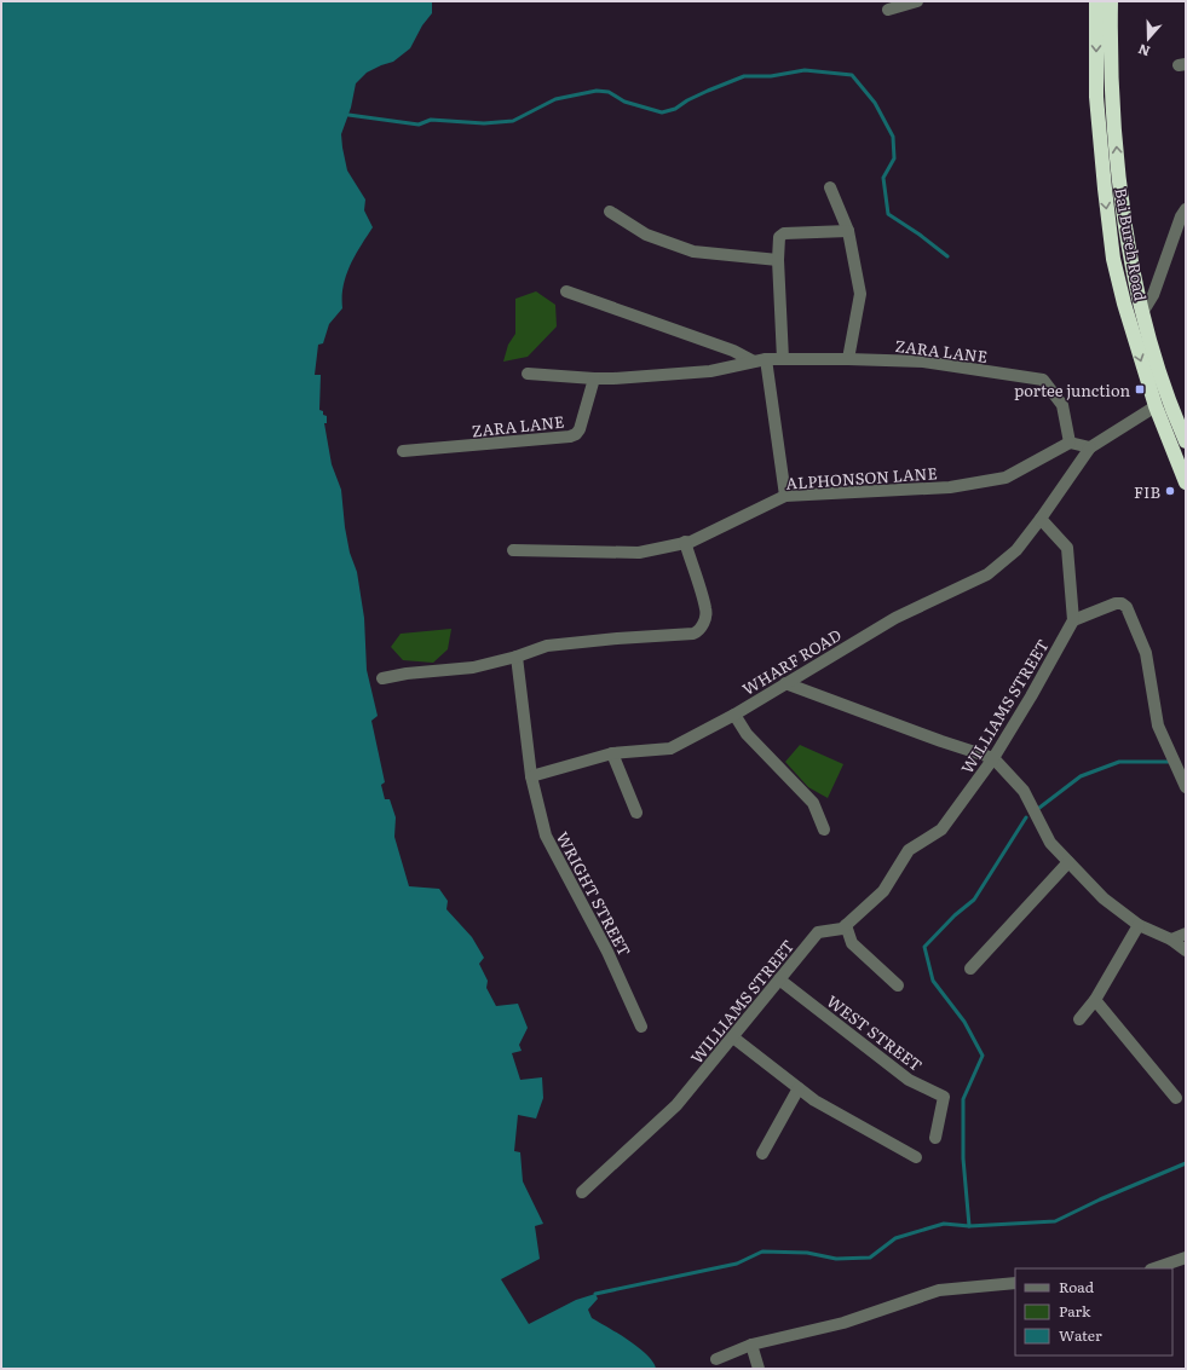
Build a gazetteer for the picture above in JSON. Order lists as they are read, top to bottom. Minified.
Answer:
{"streets":{"highway":["Bai Bureh Road"],"street":["ZARA LANE","ALPHONSON LANE","WHARF ROAD","WILLIAMS STREET","WRIGHT STREET","WEST STREET"]},"crossings":[["ZARA LANE","ALPHONSON LANE"],["WHARF ROAD","WRIGHT STREET"],["WILLIAMS STREET","WEST STREET"]],"places":{"transit":["portee junction"],"other":["FIB"]},"legend":["Road","Park","Water"],"north":"bottom"}
